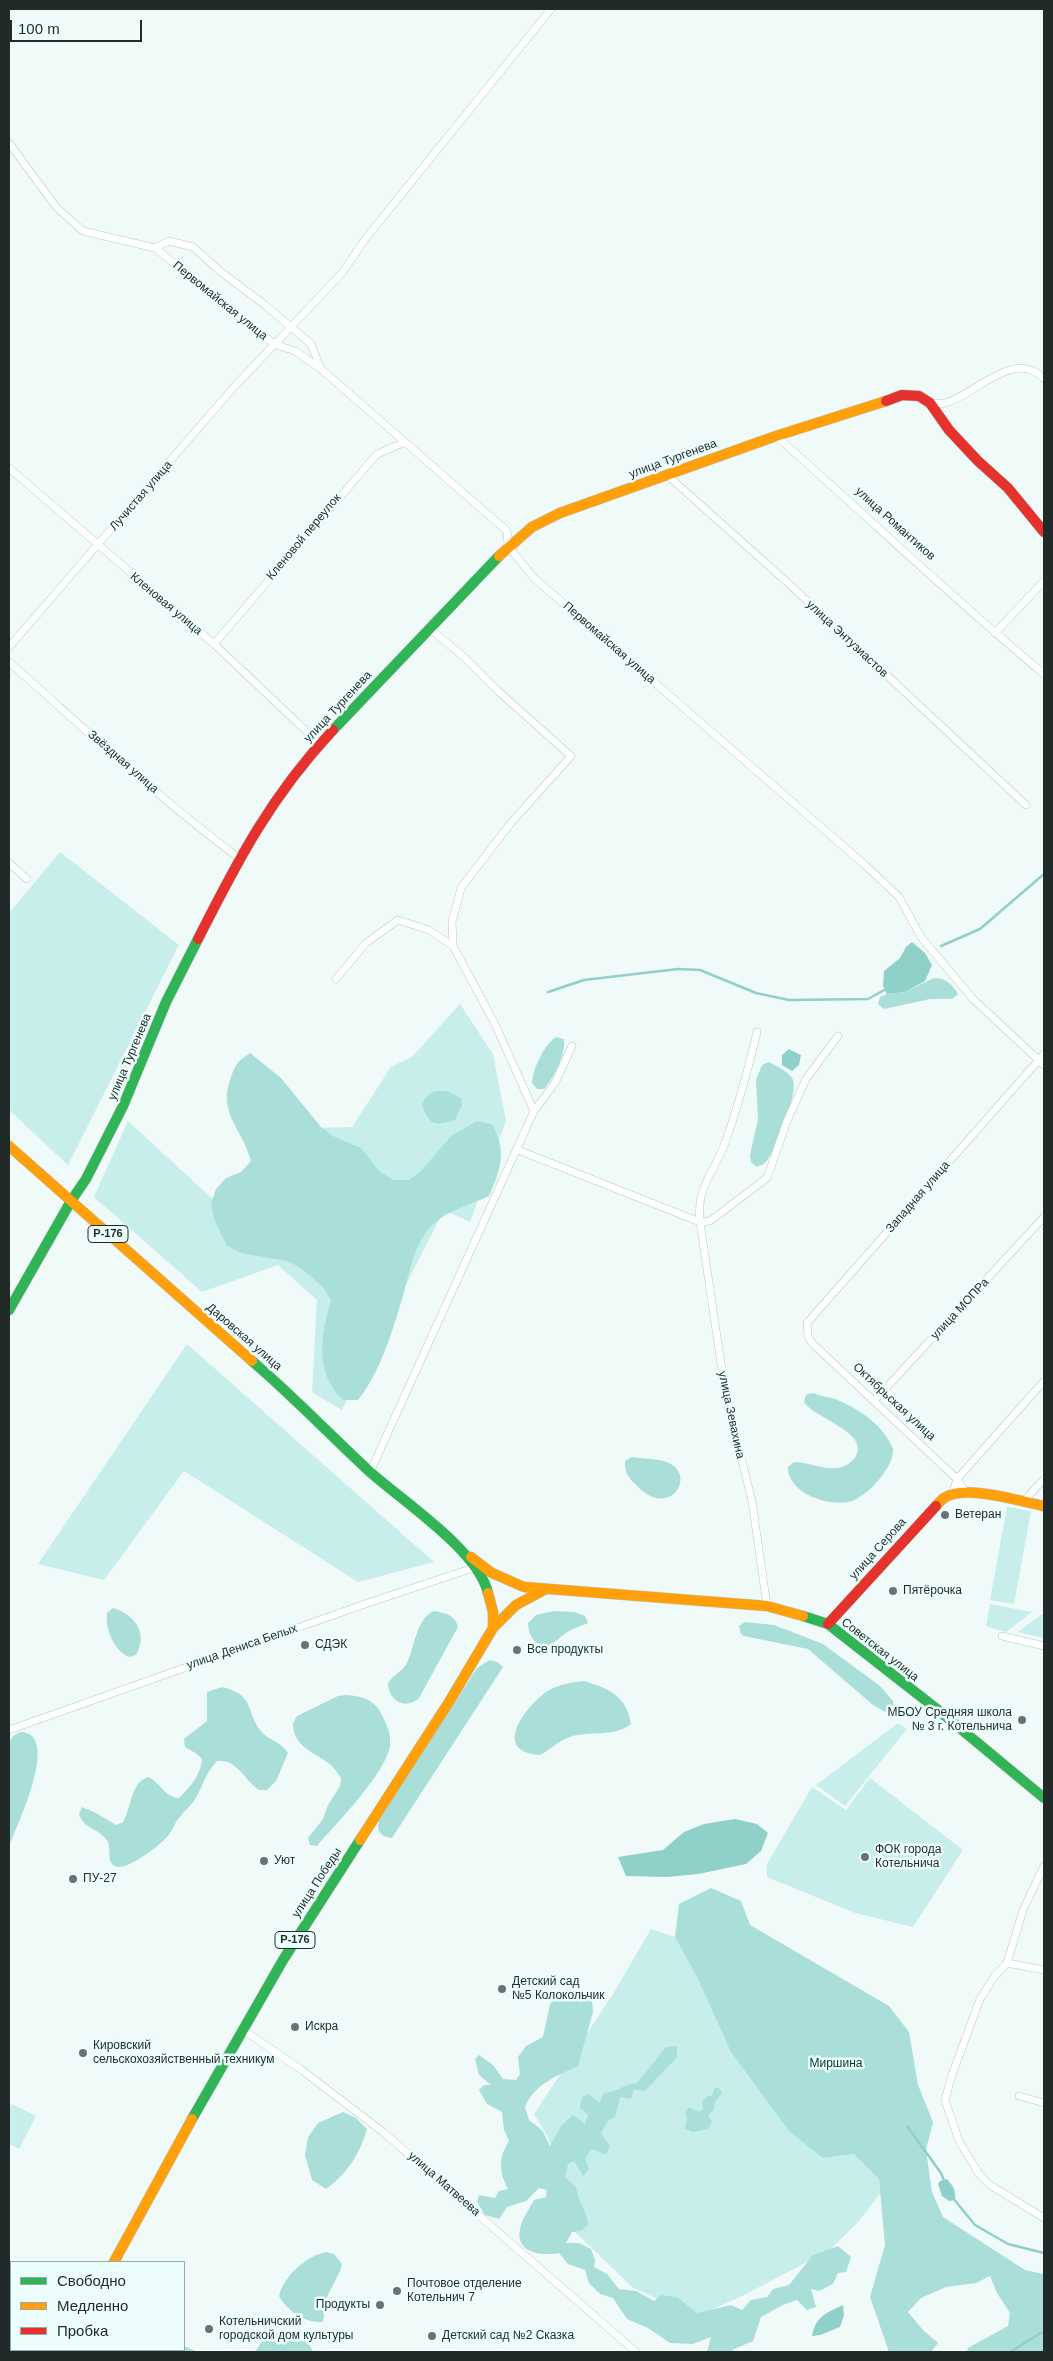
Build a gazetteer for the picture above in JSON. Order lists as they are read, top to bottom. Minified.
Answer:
{"streets":{"main road":["улица Тургенева","Р-176","Даровская улица","улица Серова","Советская улица","улица Победы"],"street":["Первомайская улица","Лучистая улица","улица Романтиков","Кленовой переулок","Кленовая улица","улица Энтузиастов","Звёздная улица","Западная улица","улица МОПРа","Октябрьская улица","улица Зевахина","улица Дениса Белых","улица Матвеева"]},"crossings":[["Первомайская улица","улица Тургенева"],["Первомайская улица","Лучистая улица"],["Первомайская улица","Кленовой переулок"],["Первомайская улица","Западная улица"],["улица Тургенева","улица Романтиков"],["улица Тургенева","Кленовая улица"],["улица Тургенева","улица Энтузиастов"],["улица Тургенева","Звёздная улица"],["улица Тургенева","Даровская улица"],["Лучистая улица","Кленовая улица"],["Кленовой переулок","Кленовая улица"],["Западная улица","Октябрьская улица"],["улица МОПРа","Октябрьская улица"],["Даровская улица","улица Дениса Белых"],["Даровская улица","Советская улица"],["Даровская улица","улица Победы"],["улица Зевахина","Советская улица"],["улица Серова","Советская улица"],["Советская улица","улица Победы"],["улица Победы","улица Матвеева"]],"parks":["Миршина"],"places":["Ветеран","Пятёрочка","СДЭК","Все продукты","МБОУ Средняя школа № 3 г. Котельнича","ФОК города Котельнича","Уют","ПУ-27","Детский сад №5 Колокольчик","Искра","Кировский сельскохозяйственный техникум","Почтовое отделение Котельнич 7","Продукты","Котельничский городской дом культуры","Детский сад №2 Сказка"],"legend":["Свободно","Медленно","Пробка"],"scale_bar":"100 m"}
